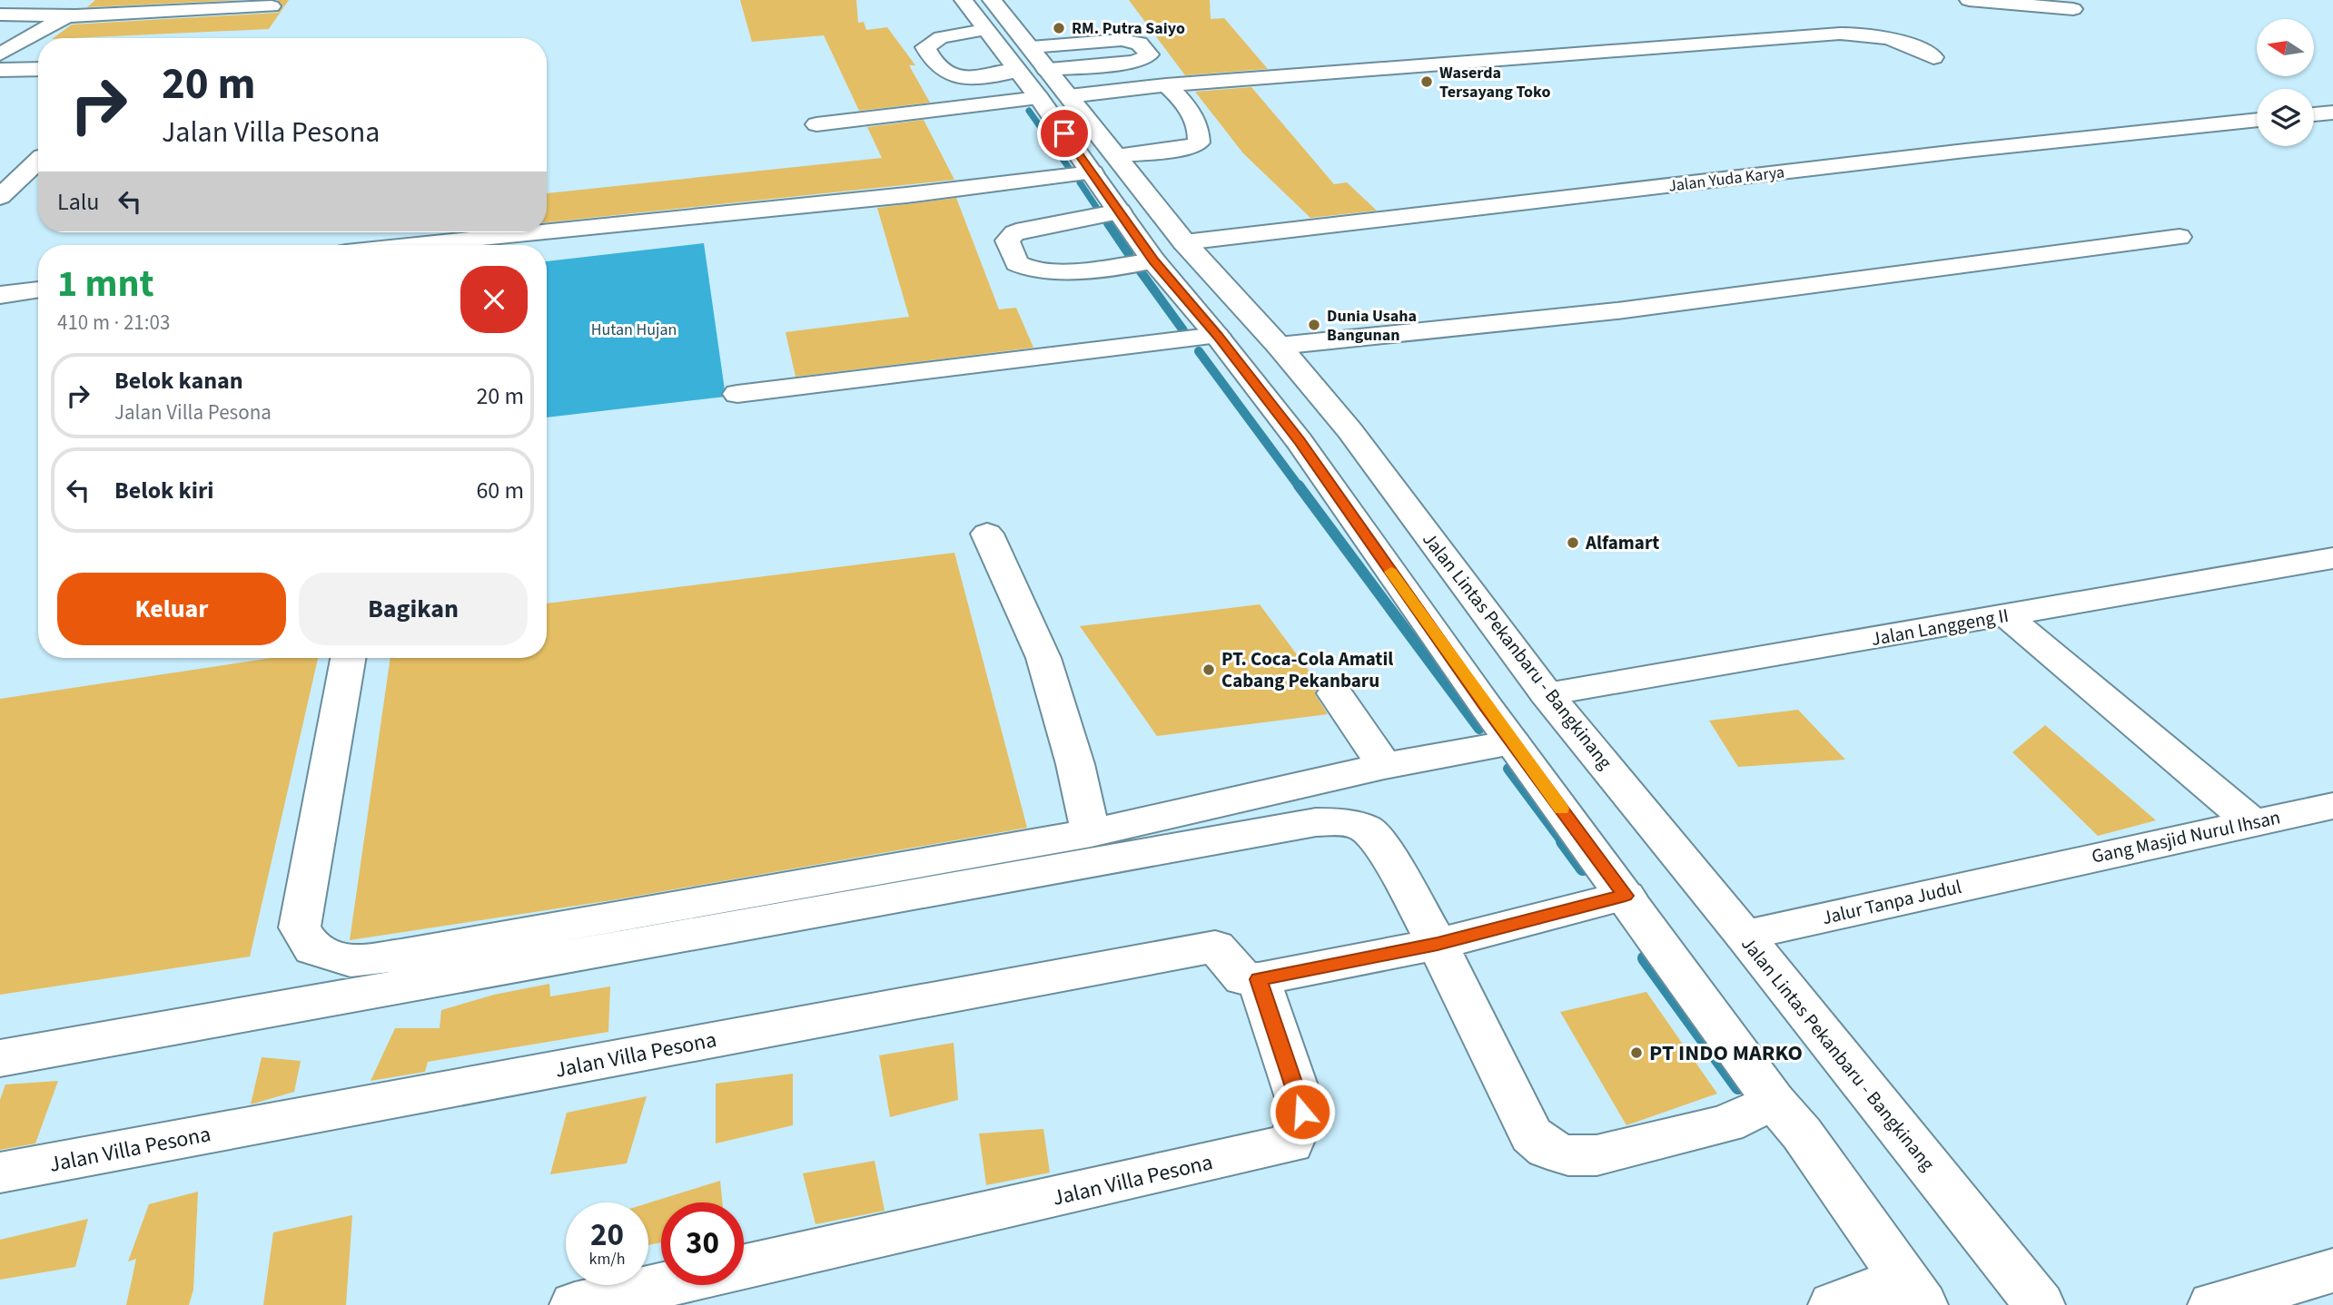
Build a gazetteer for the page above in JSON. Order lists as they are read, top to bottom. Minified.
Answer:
{"streets":{"main road":["Jalan Yuda Karya","Jalan Langgeng II","Jalan Lintas Pekanbaru - Bangkinang","Gang Masjid Nurul Ihsan","Jalur Tanpa Judul","Jalan Villa Pesona"]},"crossings":[["Jalan Yuda Karya","Jalan Lintas Pekanbaru - Bangkinang"],["Jalan Langgeng II","Jalan Lintas Pekanbaru - Bangkinang"],["Jalan Lintas Pekanbaru - Bangkinang","Jalur Tanpa Judul"],["Gang Masjid Nurul Ihsan","Jalur Tanpa Judul"]],"parks":["Hutan Hujan"],"places":["RM. Putra Saiyo","Waserda Tersayang Toko","Dunia Usaha Bangunan","Alfamart","PT. Coca-Cola Amatil Cabang Pekanbaru","PT INDO MARKO"],"north":"left","page":{"turn":["20 m","Jalan Villa Pesona"],"then":"Lalu","heading":["1 mnt","410 m · 21:03"],"list":[{"name":"Belok kanan","note":"Jalan Villa Pesona","value":"20 m"},{"name":"Belok kiri","value":"60 m"}],"buttons":["Keluar","Bagikan"],"speed":"20 km/h","limit":"30"}}
